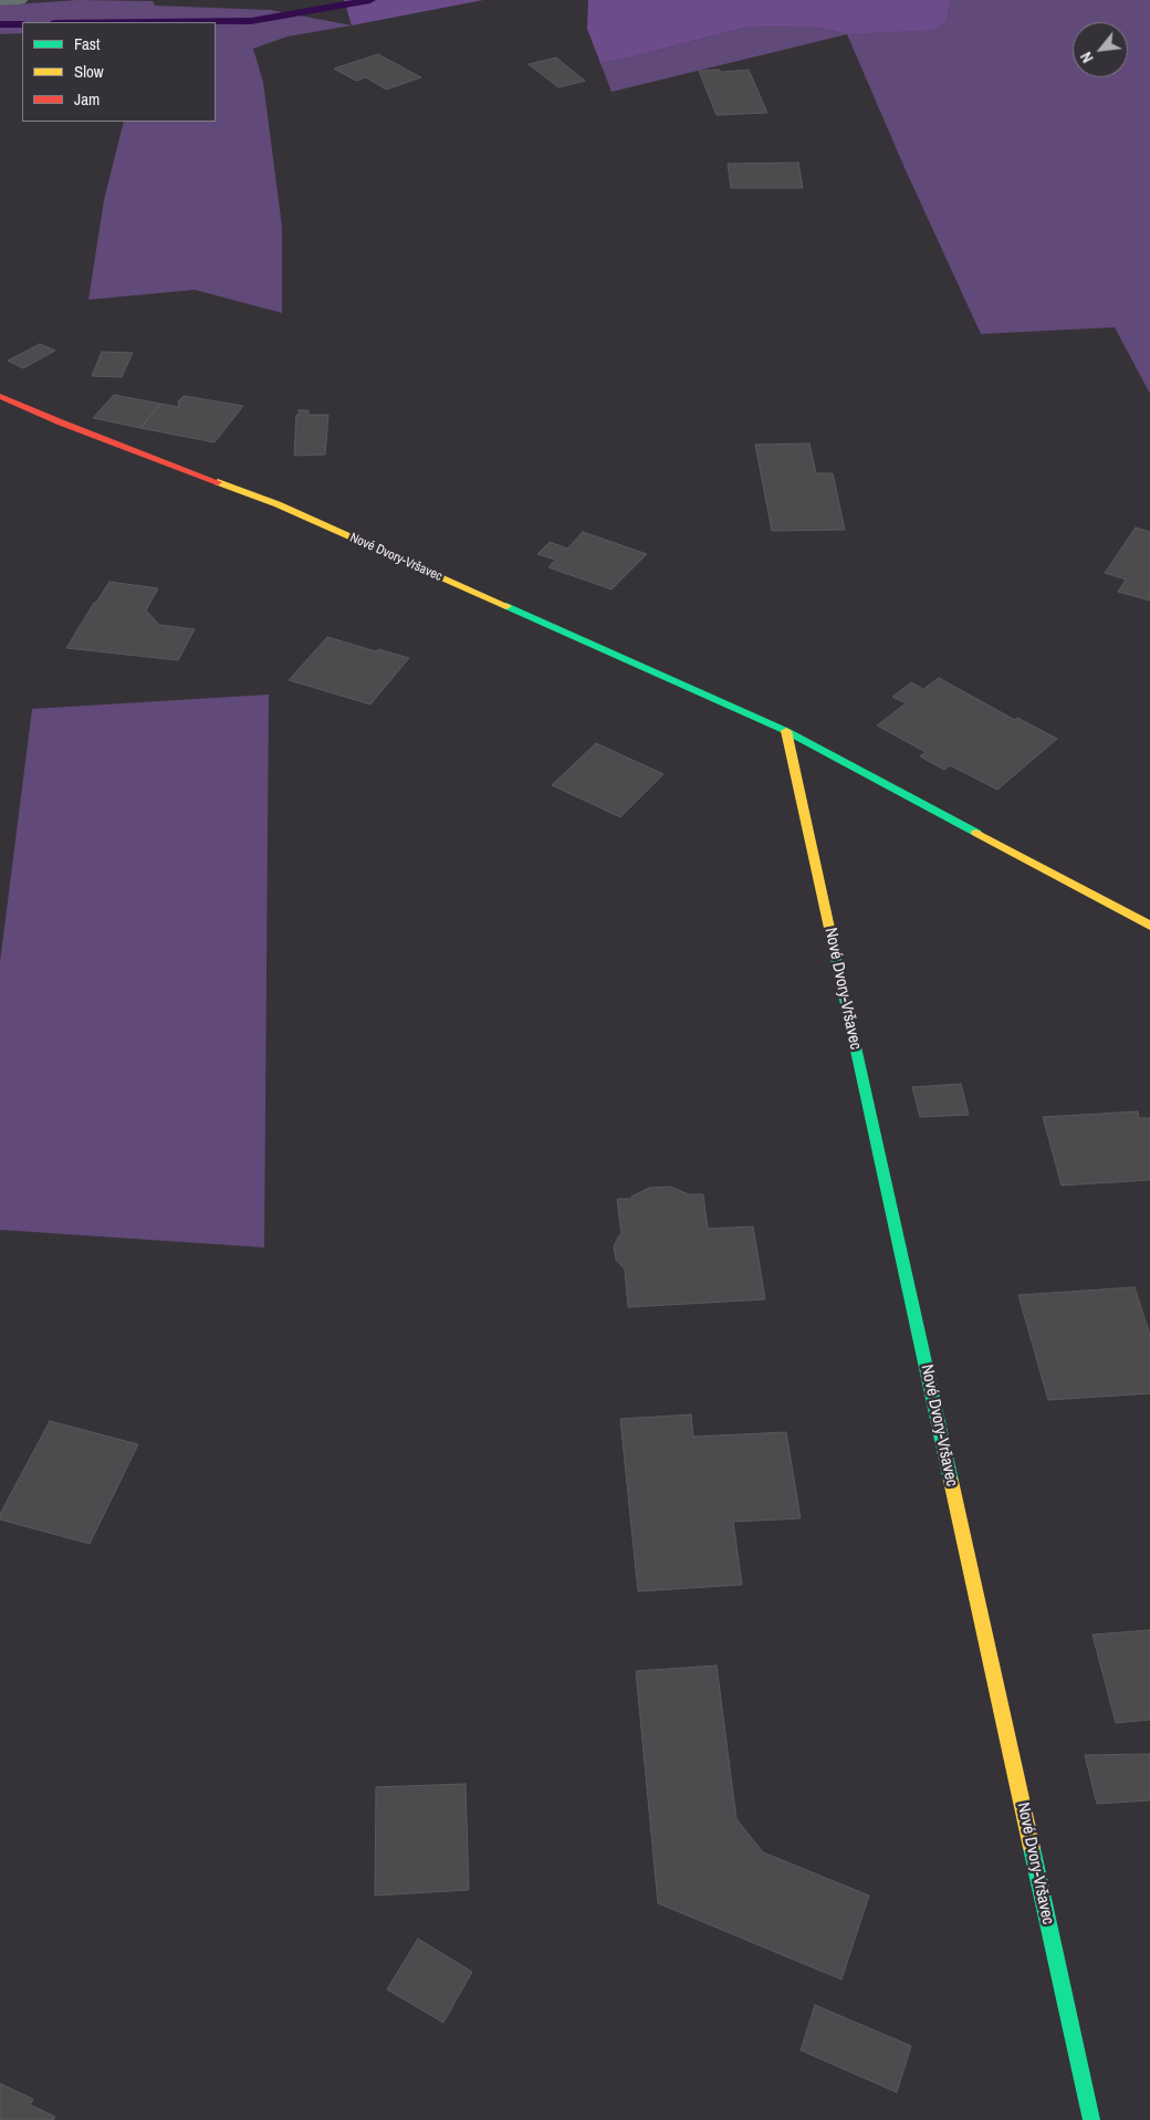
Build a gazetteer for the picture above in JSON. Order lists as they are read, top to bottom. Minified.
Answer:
{"streets":{"street":["Nové Dvory-Vršavec"]},"legend":["Fast","Slow","Jam"],"north":"bottom left"}
